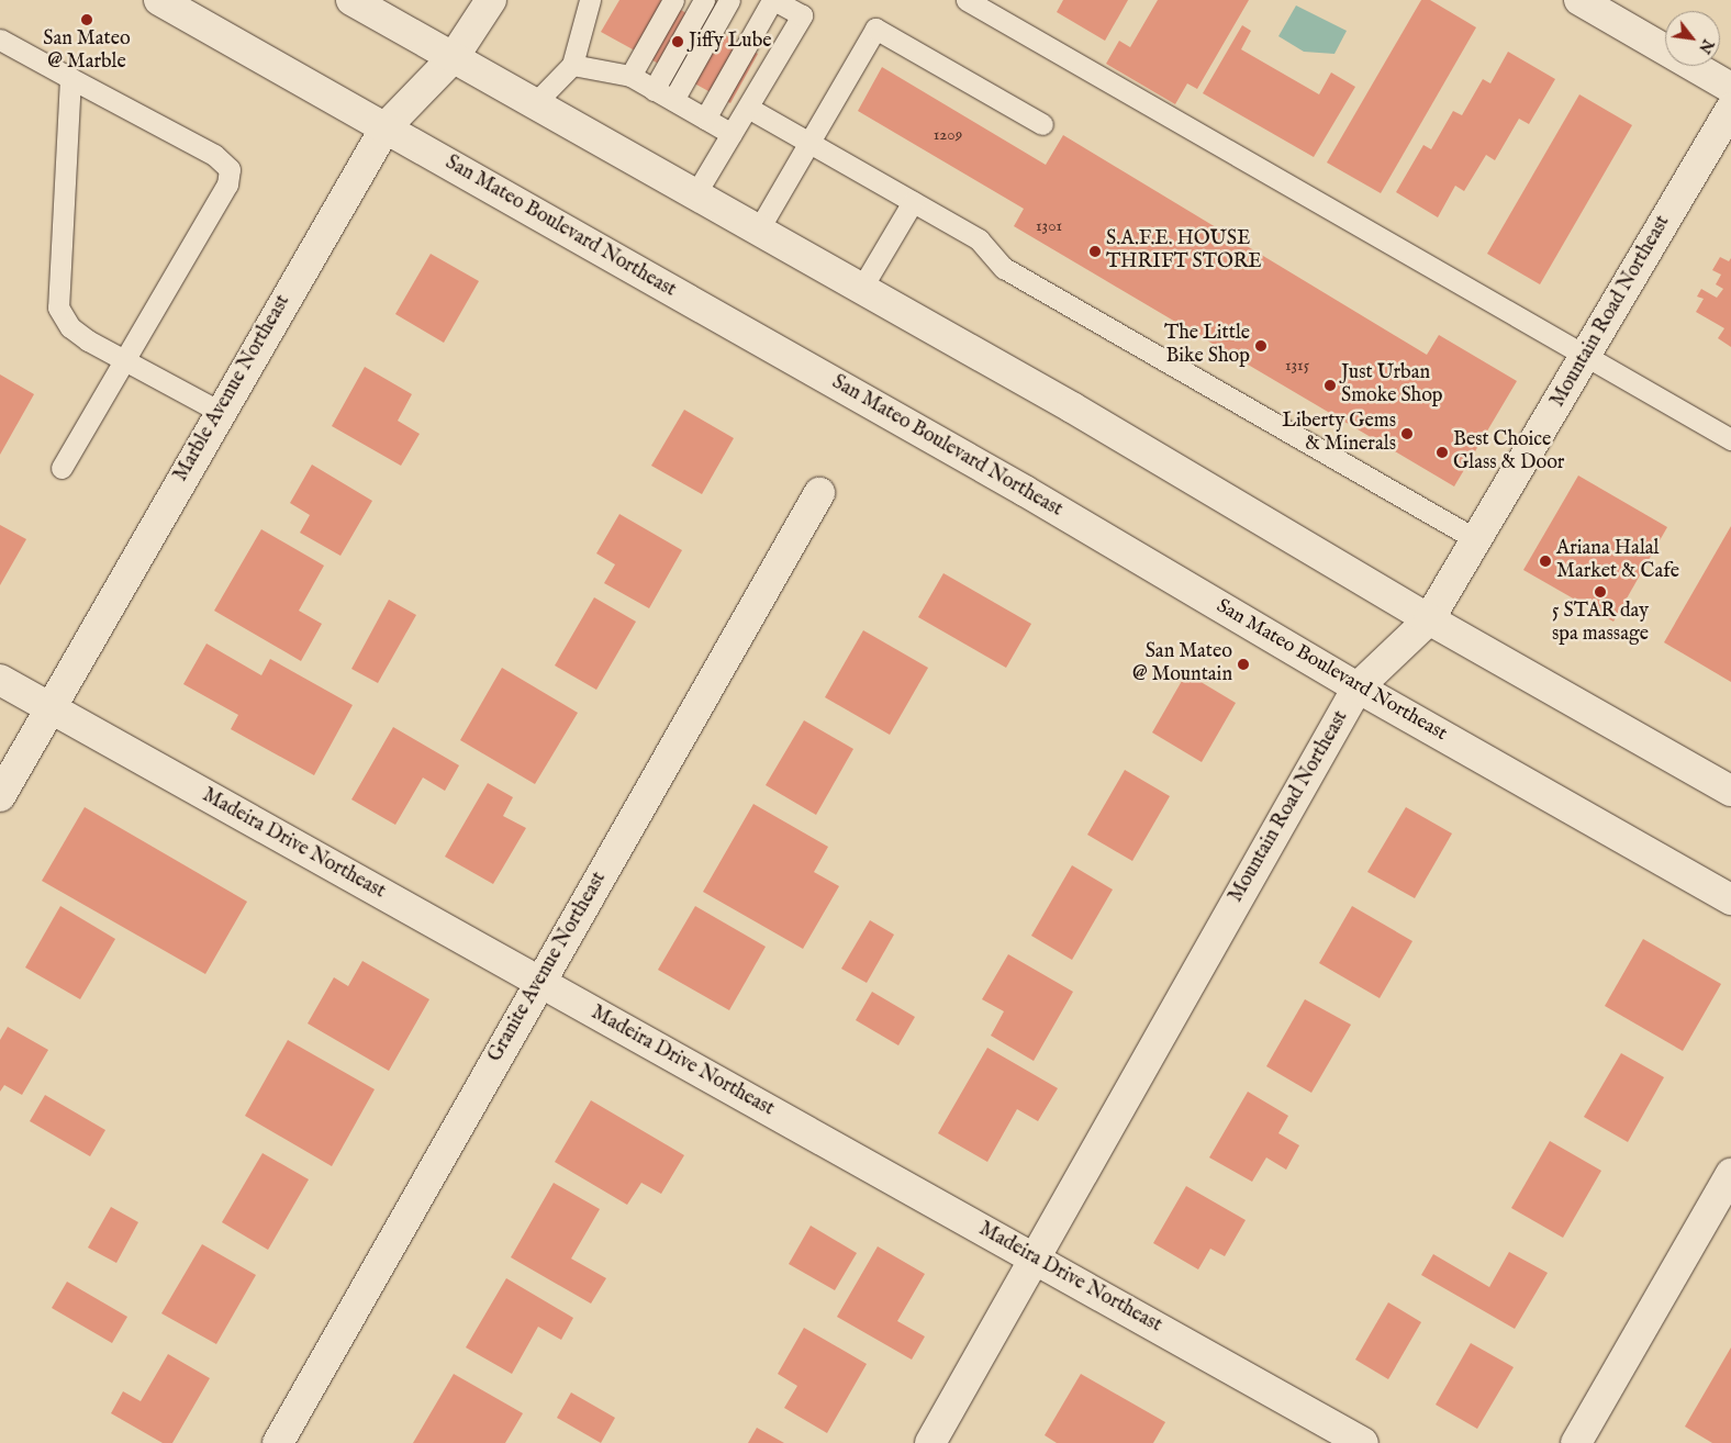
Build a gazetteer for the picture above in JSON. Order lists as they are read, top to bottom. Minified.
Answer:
{"streets":{"street":["San Mateo Boulevard Northeast","Mountain Road Northeast","Marble Avenue Northeast","Madeira Drive Northeast","Granite Avenue Northeast"]},"crossings":[["San Mateo Boulevard Northeast","Mountain Road Northeast"],["San Mateo Boulevard Northeast","Marble Avenue Northeast"],["Mountain Road Northeast","Madeira Drive Northeast"],["Marble Avenue Northeast","Madeira Drive Northeast"],["Madeira Drive Northeast","Granite Avenue Northeast"]],"places":["San Mateo @ Marble","Jiffy Lube","S.A.F.E. HOUSE THRIFT STORE","The Little Bike Shop","Just Urban Smoke Shop","Liberty Gems & Minerals","Best Choice Glass & Door","Ariana Halal Market & Cafe","5 STAR day spa massage","San Mateo @ Mountain"],"house_numbers":["1209","1301","1315"],"north":"bottom right"}
